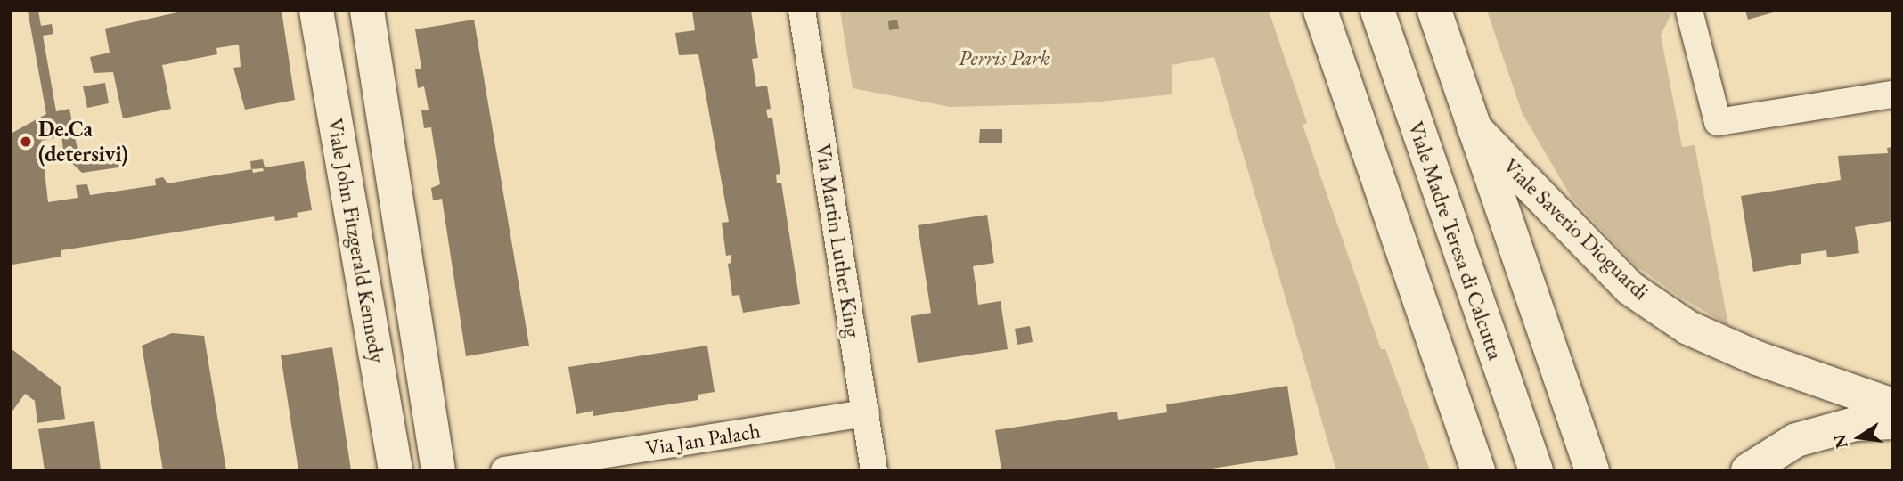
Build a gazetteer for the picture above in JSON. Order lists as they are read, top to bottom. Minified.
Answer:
{"streets":{"main road":["Viale Saverio Dioguardi","Viale John Fitzgerald Kennedy","Viale Madre Teresa di Calcutta"],"street":["Via Martin Luther King","Via Jan Palach"]},"crossings":[["Via Martin Luther King","Via Jan Palach"]],"parks":["Perris Park"],"places":["De.Ca (detersivi)"],"north":"left"}
